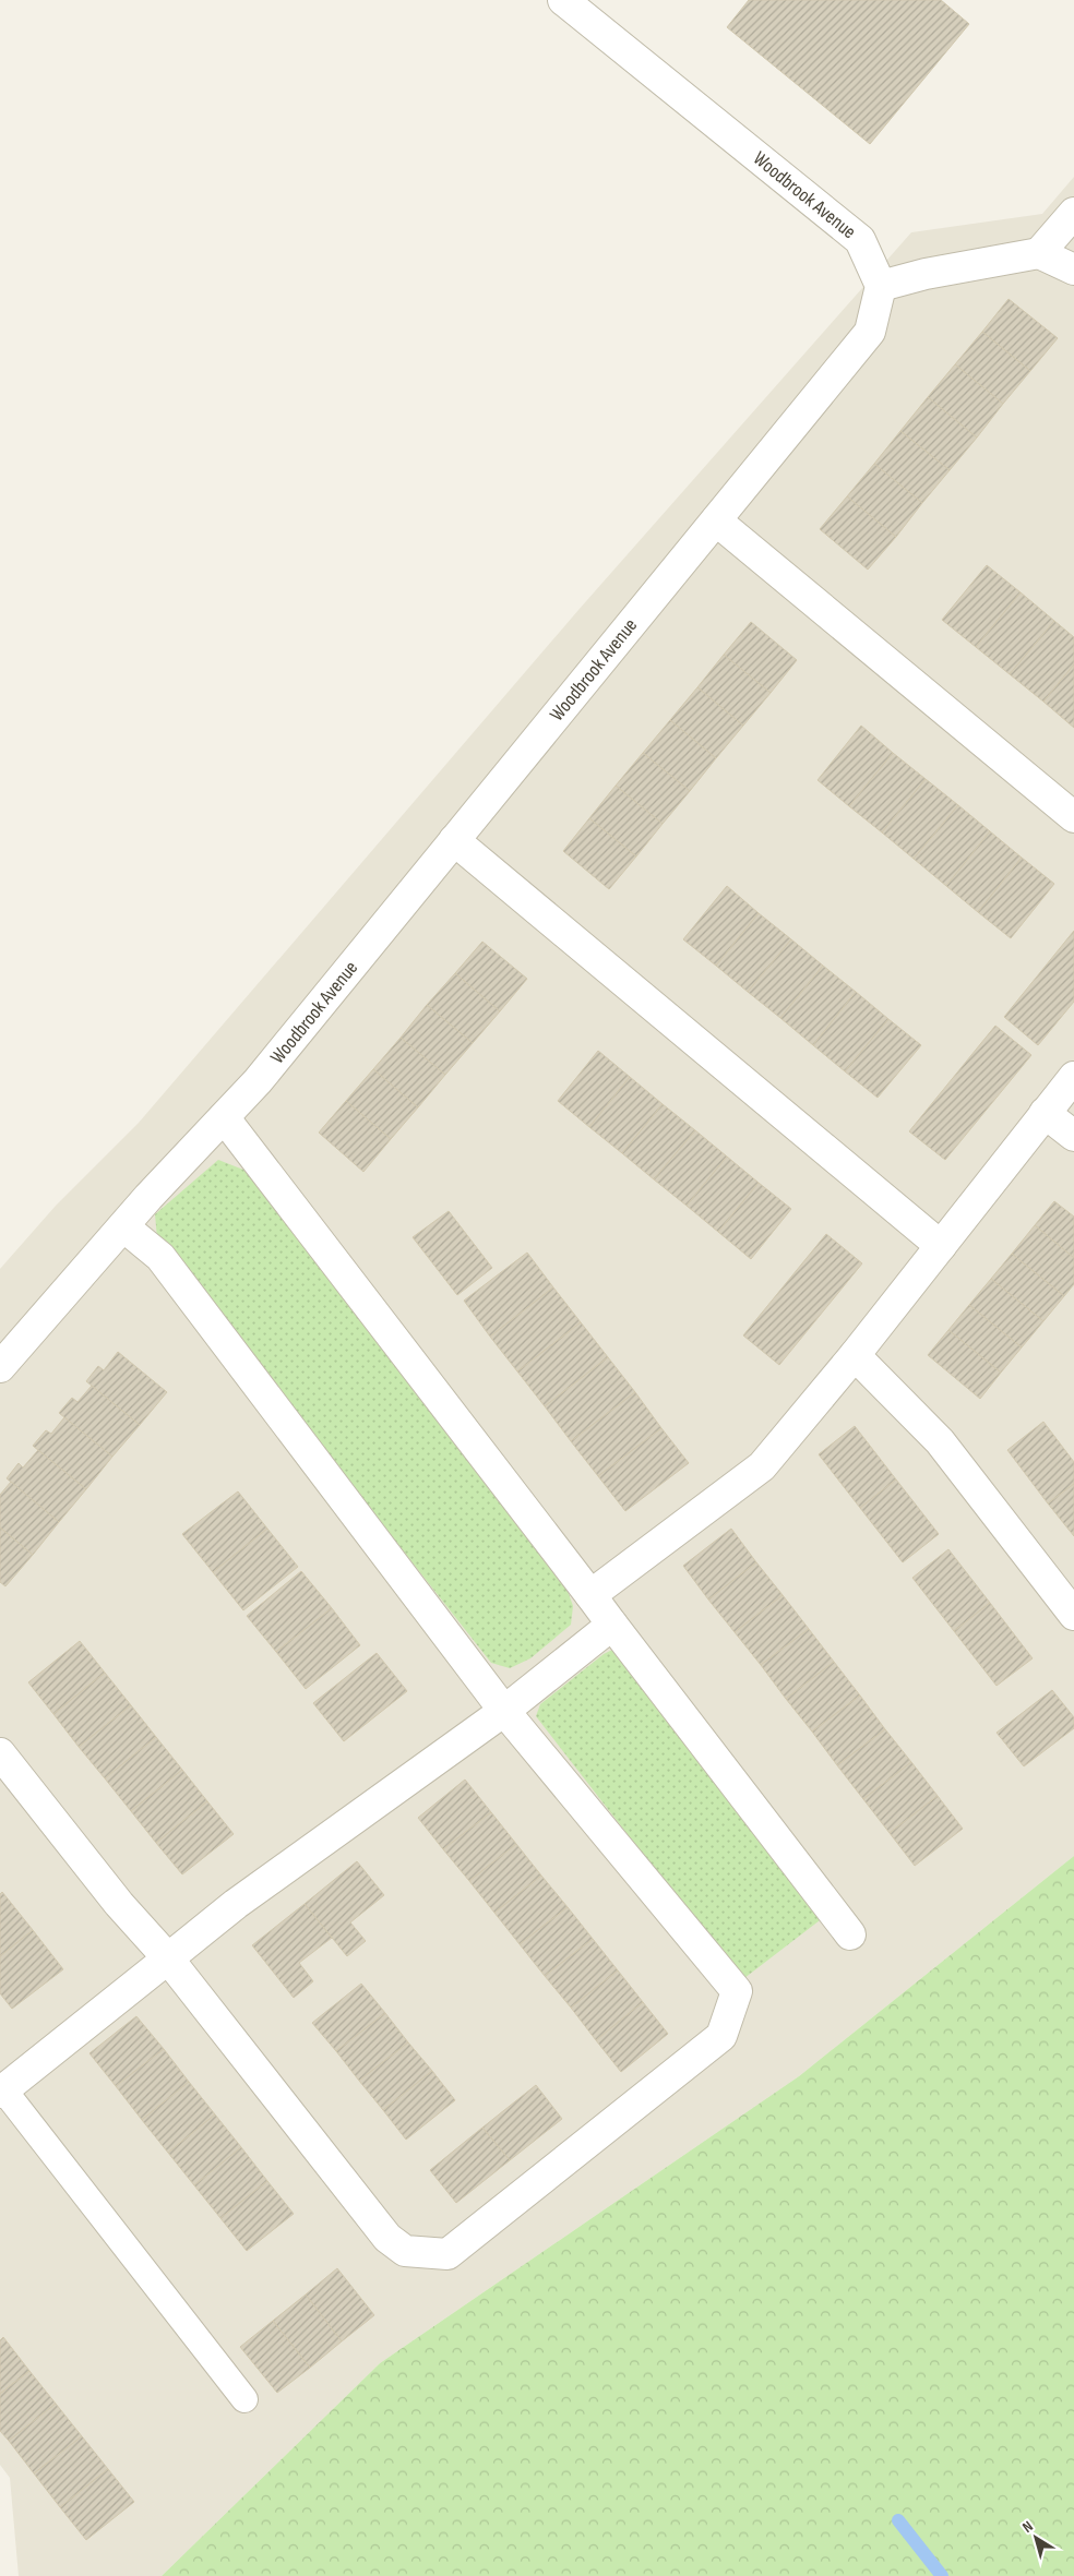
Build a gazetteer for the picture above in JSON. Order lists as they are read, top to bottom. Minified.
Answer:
{"streets":{"street":["Woodbrook Avenue"]},"north":"top left"}
